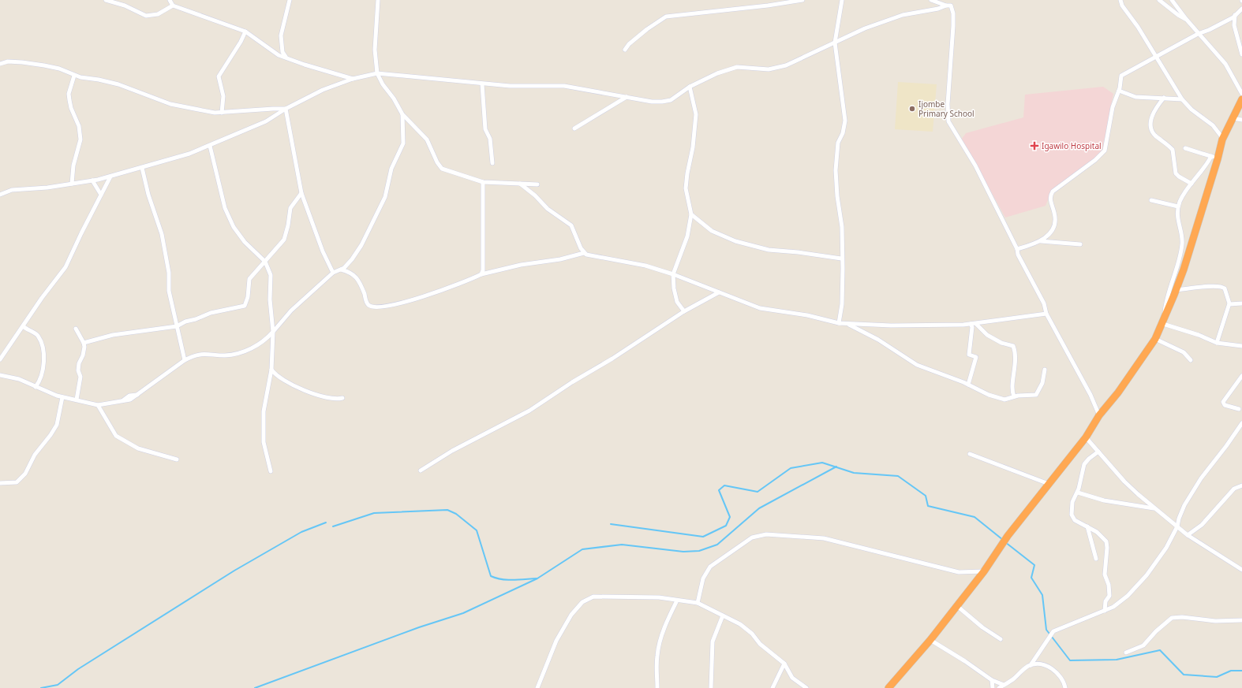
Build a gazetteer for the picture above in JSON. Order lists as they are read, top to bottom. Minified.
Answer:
{"places":{"other":["Ijombe Primary School"],"health":["Igawilo Hospital"]}}
